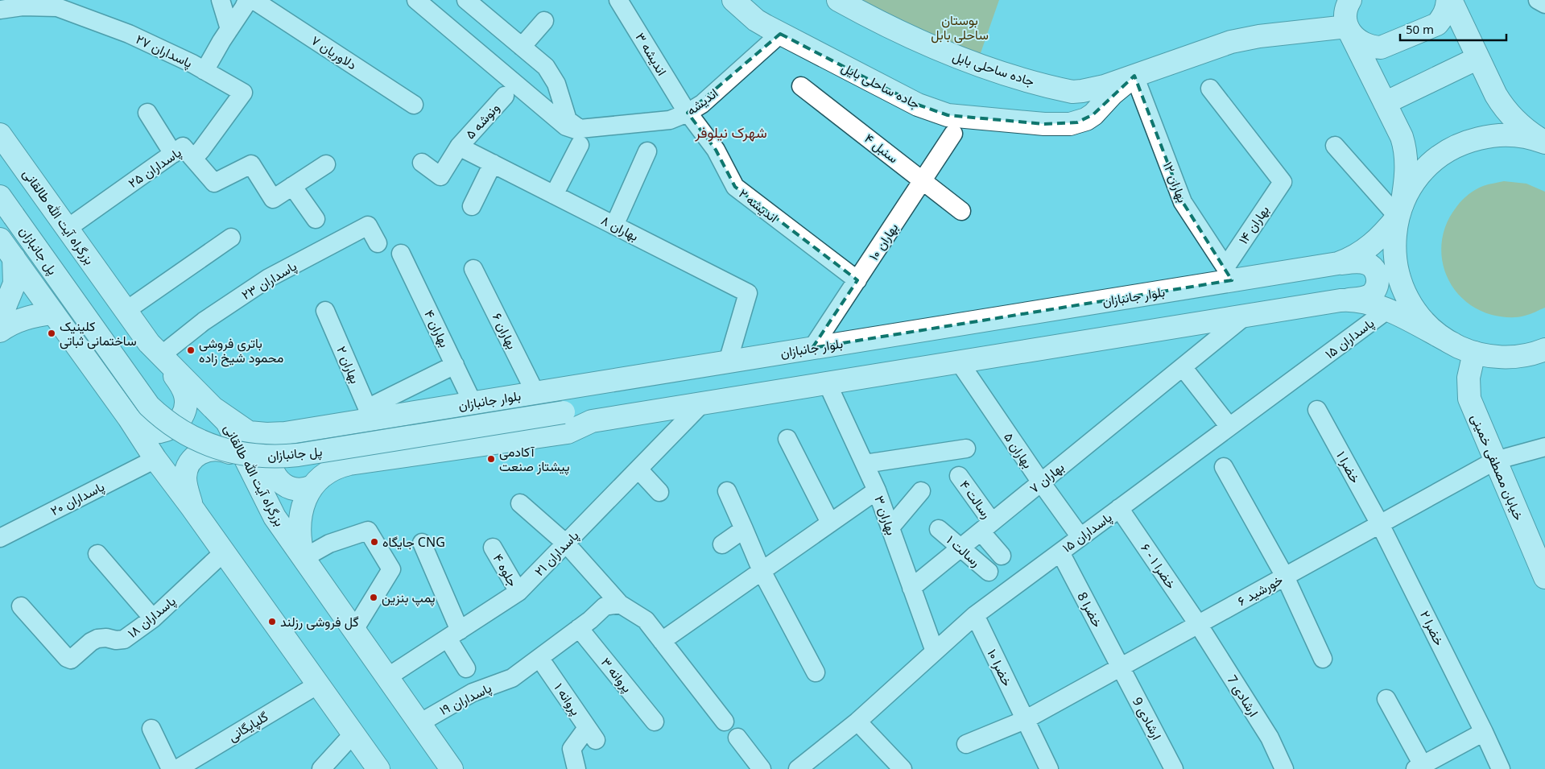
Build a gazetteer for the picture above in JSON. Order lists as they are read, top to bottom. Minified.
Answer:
{"streets":{"main road":["جاده ساحلی بابل","جاده ساحلی بایل","بزرگراه آیت الله طالقانی","پل جانبازان","بلوار جانبازان","خیابان مصطفی خمینی"],"street":["پاسداران ۲۷","دلاوریان ۷","اندیشه ۳","اندیشه","ونوشه ۵","سنبل ۴","پاسداران ۲۵","بهاران ۱۲","اندیشه ۲","بهاران ۱۴","بهاران ۸","بهاران ۱۰","پاسداران ۲۳","بهاران ۴","بهاران ۶","پاسداران ۱۵","بهاران ۲","بهاران ۵","خضرا ۱","بهاران ۷","پاسداران ۲۰","رسالت ۴","بهاران ۳","رسالت ۱","پاسداران ۲۱","خضرا ۱ - ۶","جلوه ۴","خورشید ۶","خضرا 8","پاسداران ۱۸","خضرا ۲","خضرا ۱۰","پروانه ۳","ارشادی 7","پاسداران ۱۹","پروانه ۱","ارشادی 9","گلپایگانی"]},"crossings":[["پاسداران ۲۷","پاسداران ۲۵"],["اندیشه ۳","اندیشه"],["اندیشه ۳","اندیشه ۲"],["جاده ساحلی بابل","جاده ساحلی بایل"],["جاده ساحلی بابل","بهاران ۱۲"],["جاده ساحلی بایل","اندیشه"],["اندیشه","اندیشه ۲"],["ونوشه ۵","بهاران ۸"],["سنبل ۴","بهاران ۱۰"],["پاسداران ۲۵","بزرگراه آیت الله طالقانی"],["بهاران ۱۲","بهاران ۱۴"],["بهاران ۱۲","بلوار جانبازان"],["اندیشه ۲","بهاران ۱۰"],["بزرگراه آیت الله طالقانی","پاسداران ۲۳"],["بزرگراه آیت الله طالقانی","بلوار جانبازان"],["بزرگراه آیت الله طالقانی","پاسداران ۲۱"],["بزرگراه آیت الله طالقانی","پاسداران ۱۹"],["بهاران ۱۴","بلوار جانبازان"],["بهاران ۸","بلوار جانبازان"],["بهاران ۱۰","بلوار جانبازان"],["بلوار جانبازان","بهاران ۴"],["بلوار جانبازان","بهاران ۶"],["بلوار جانبازان","بهاران ۲"],["پاسداران ۱۵","بهاران ۵"],["پاسداران ۱۵","بهاران ۳"],["پاسداران ۱۵","خضرا ۱ - ۶"],["پاسداران ۱۵","خضرا 8"],["پاسداران ۱۵","خضرا ۱۰"],["بهاران ۵","بهاران ۷"],["خضرا ۱","خورشید ۶"],["خضرا ۱","خضرا ۲"],["خیابان مصطفی خمینی","خورشید ۶"],["بهاران ۷","رسالت ۴"],["بهاران ۷","بهاران ۳"],["بهاران ۷","رسالت ۱"],["پاسداران ۲۱","جلوه ۴"],["خضرا ۱ - ۶","خورشید ۶"],["خضرا ۱ - ۶","ارشادی 7"],["خورشید ۶","خضرا 8"],["خورشید ۶","خضرا ۲"],["خورشید ۶","خضرا ۱۰"],["خورشید ۶","ارشادی 7"],["خورشید ۶","ارشادی 9"],["خضرا 8","ارشادی 9"],["پروانه ۳","پاسداران ۱۹"],["پاسداران ۱۹","پروانه ۱"]],"districts":["شهرک نیلوفر"],"parks":["بوستان ساحلی بابل"],"places":["کلینیک ساختمانی ثباتی","باتری فروشی محمود شیخ زاده","آکادمی پیشتاز صنعت","جایگاه CNG","پمپ بنزین","گل فروشی رزلند"],"scale_bar":"50 m"}
